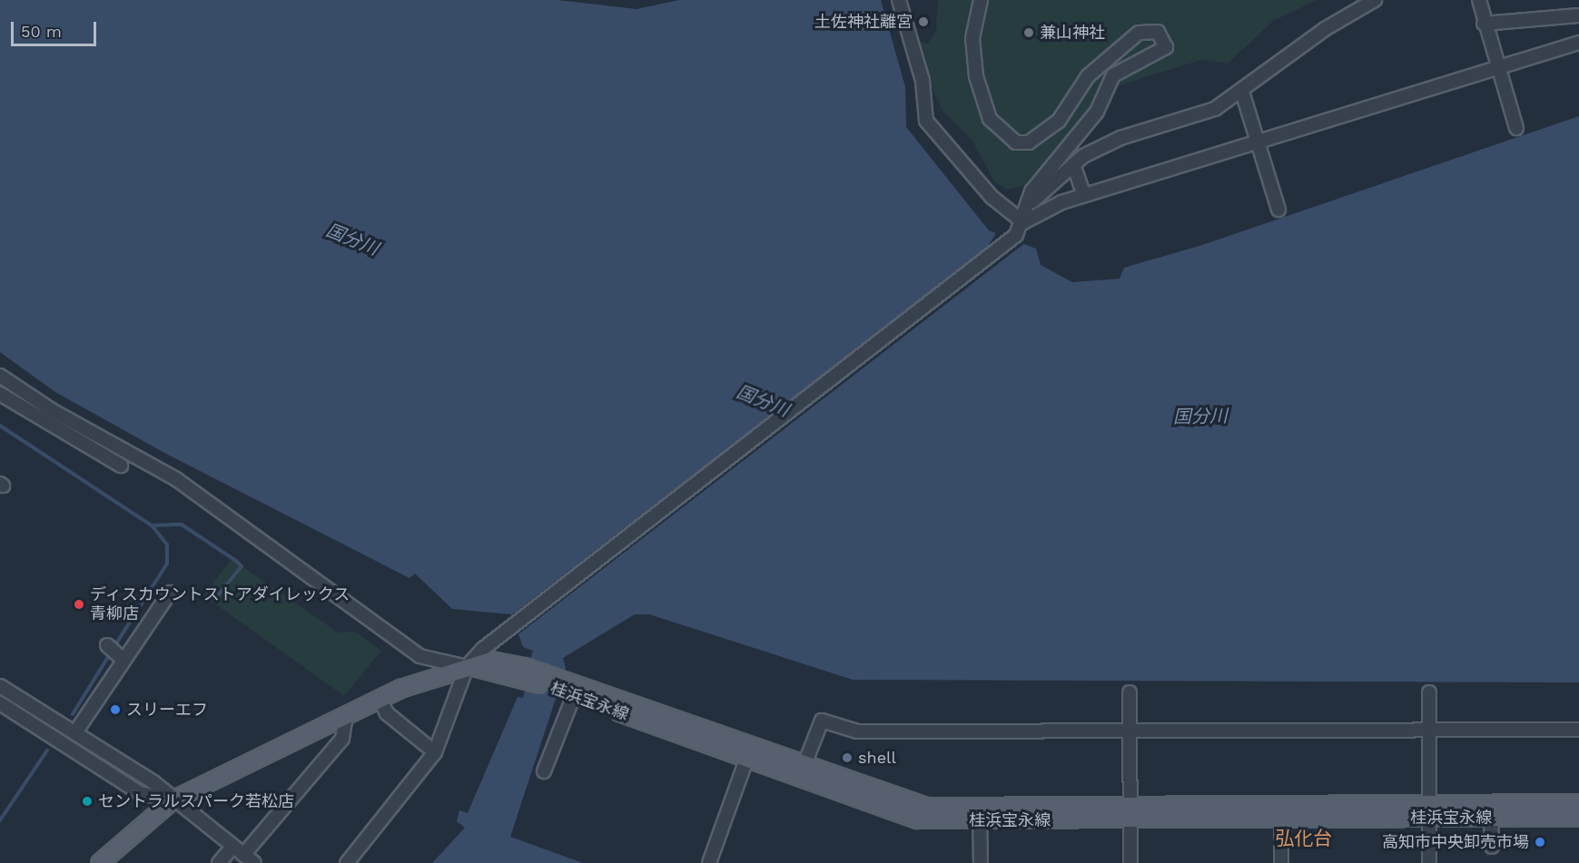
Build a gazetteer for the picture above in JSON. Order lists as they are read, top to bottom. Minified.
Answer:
{"streets":{"main road":["桂浜宝永線"]},"districts":["弘化台"],"water":["国分川"],"places":["土佐神社離宮","兼山神社","ディスカウントストアダイレックス 青柳店","スリーエフ","shell","セントラルスパーク若松店","高知市中央卸売市場"],"scale_bar":"50 m"}
